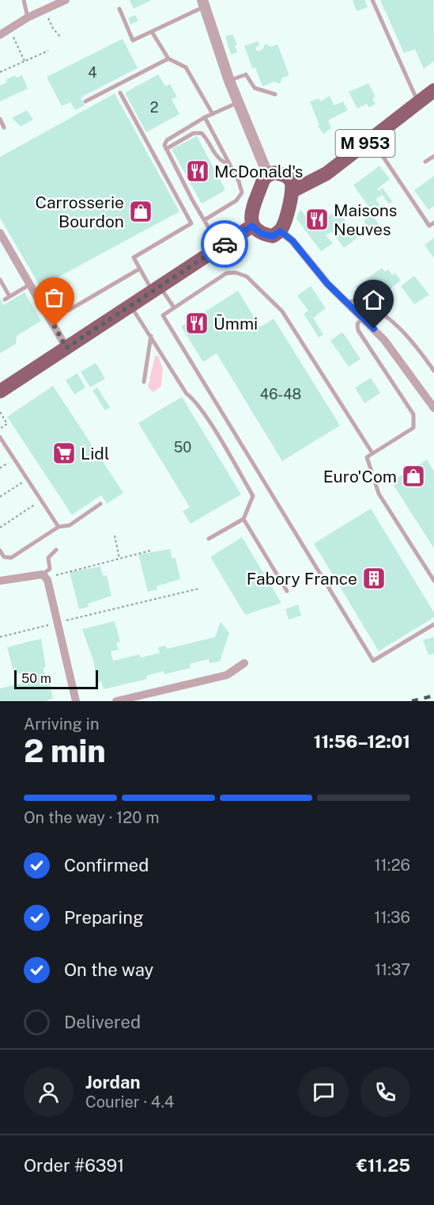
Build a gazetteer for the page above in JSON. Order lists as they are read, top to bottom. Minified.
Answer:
{"streets":{"main road":["M 953"]},"places":{"restaurant":["McDonald's","Maisons Neuves","Ūmmi"],"shop":["Carrosserie Bourdon","Euro'Com"],"supermarket":["Lidl"],"building":["Fabory France"]},"house_numbers":["4","2","46-48","50"],"scale_bar":"50 m","page":{"scale":"50 m","heading":["2 min","Arriving in","11:56–12:01"],"panel":["Jordan","Courier · 4.4","Order #6391","€11.25"],"bar":"On the way · 120 m","list":[["Confirmed","11:26"],["Preparing","11:36"],["On the way","11:37"],"Delivered"]}}
